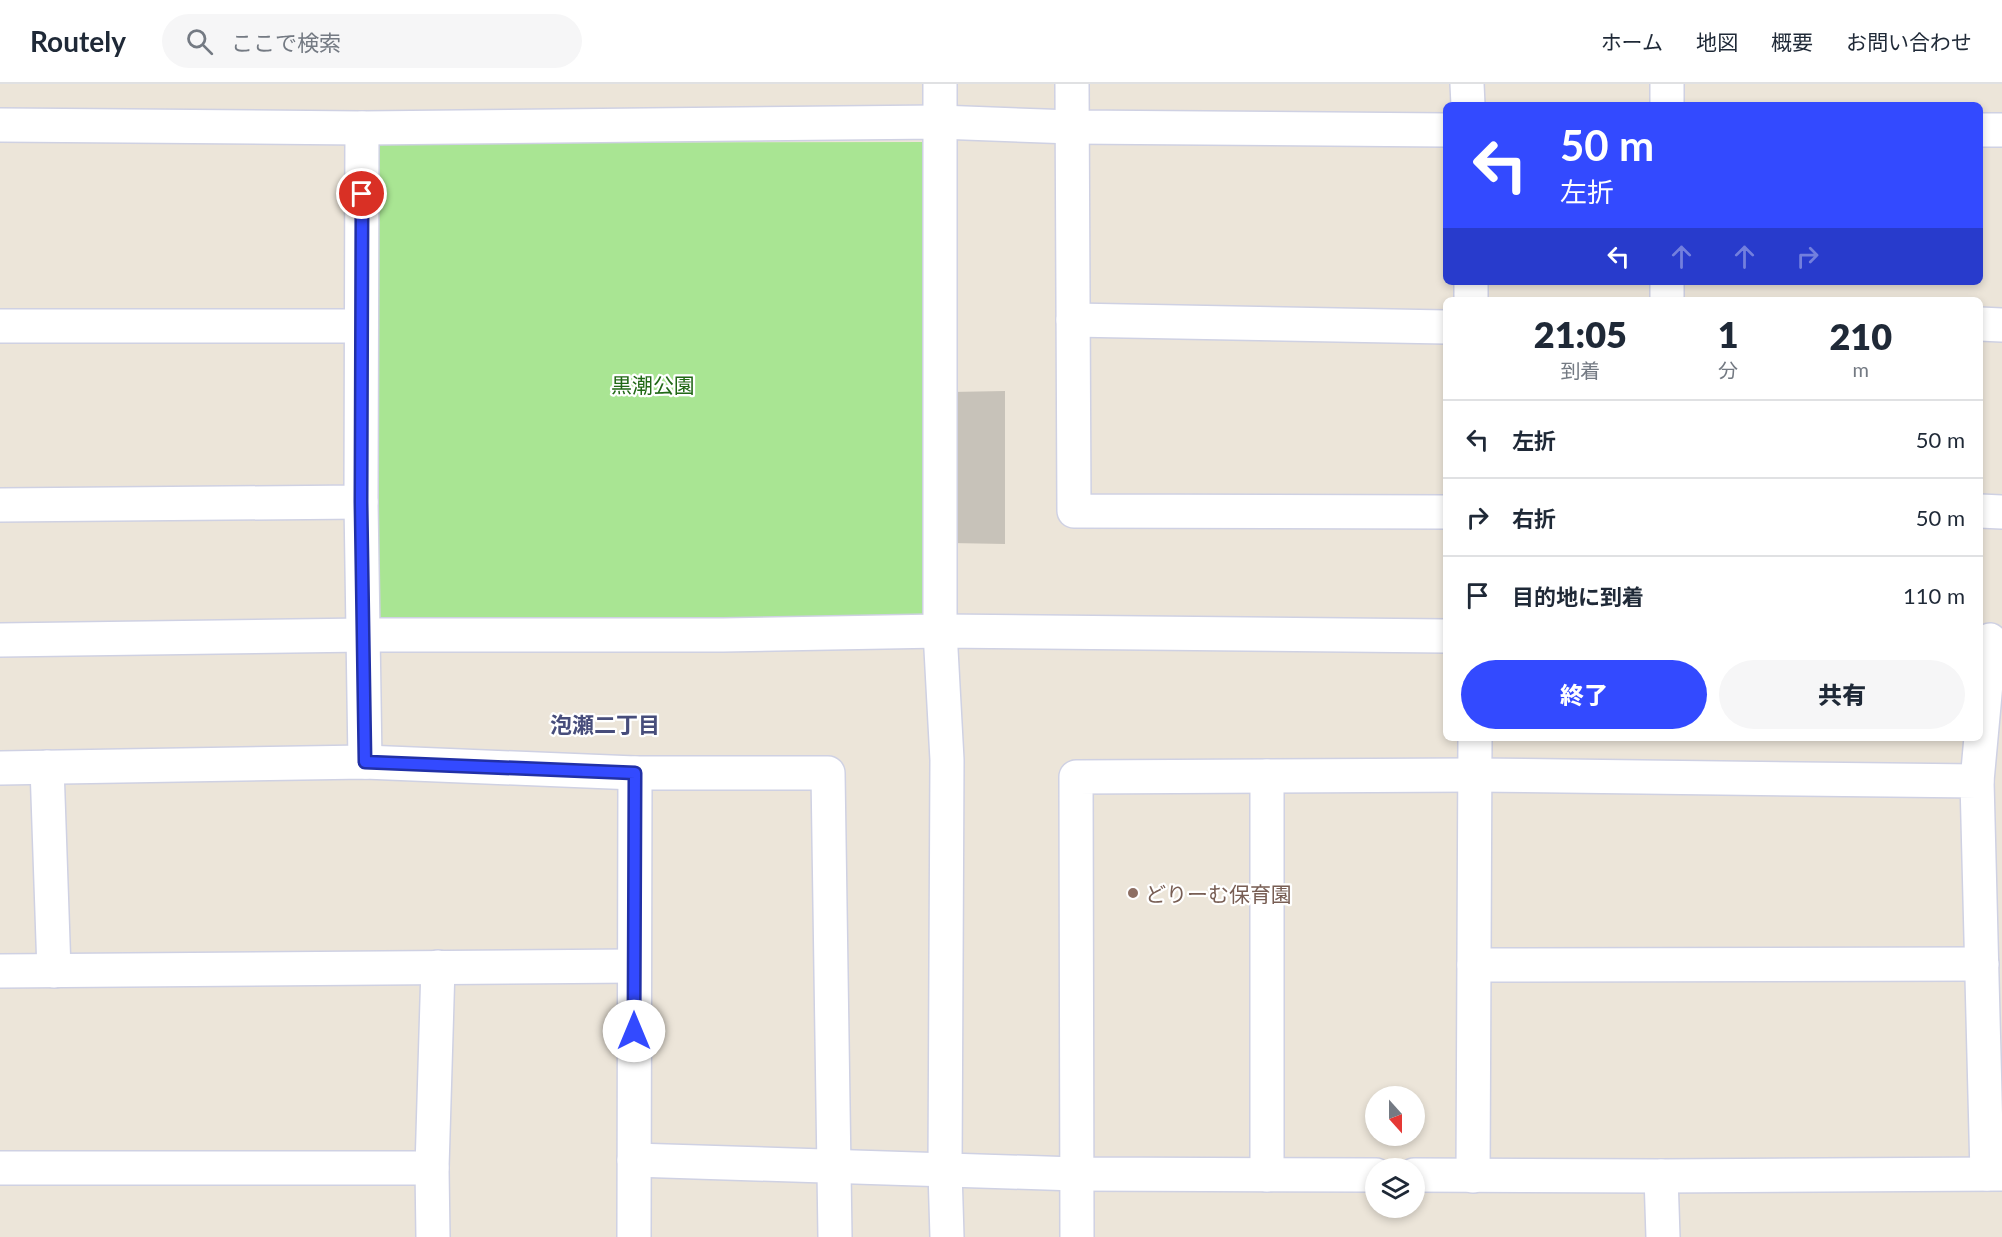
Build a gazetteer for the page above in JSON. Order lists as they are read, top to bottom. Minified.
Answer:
{"districts":["泡瀬二丁目"],"parks":["黒潮公園"],"places":["どりーむ保育園"],"north":"bottom","page":{"header":"Routely","search":"ここで検索","nav":["ホーム","地図","概要","お問い合わせ"],"turn":["50 m","左折"],"eta":["21:05","到着","1","分","210","m"],"list":[{"name":"左折","value":"50 m"},{"name":"右折","value":"50 m"},{"name":"目的地に到着","value":"110 m"}],"buttons":["終了","共有"]}}
